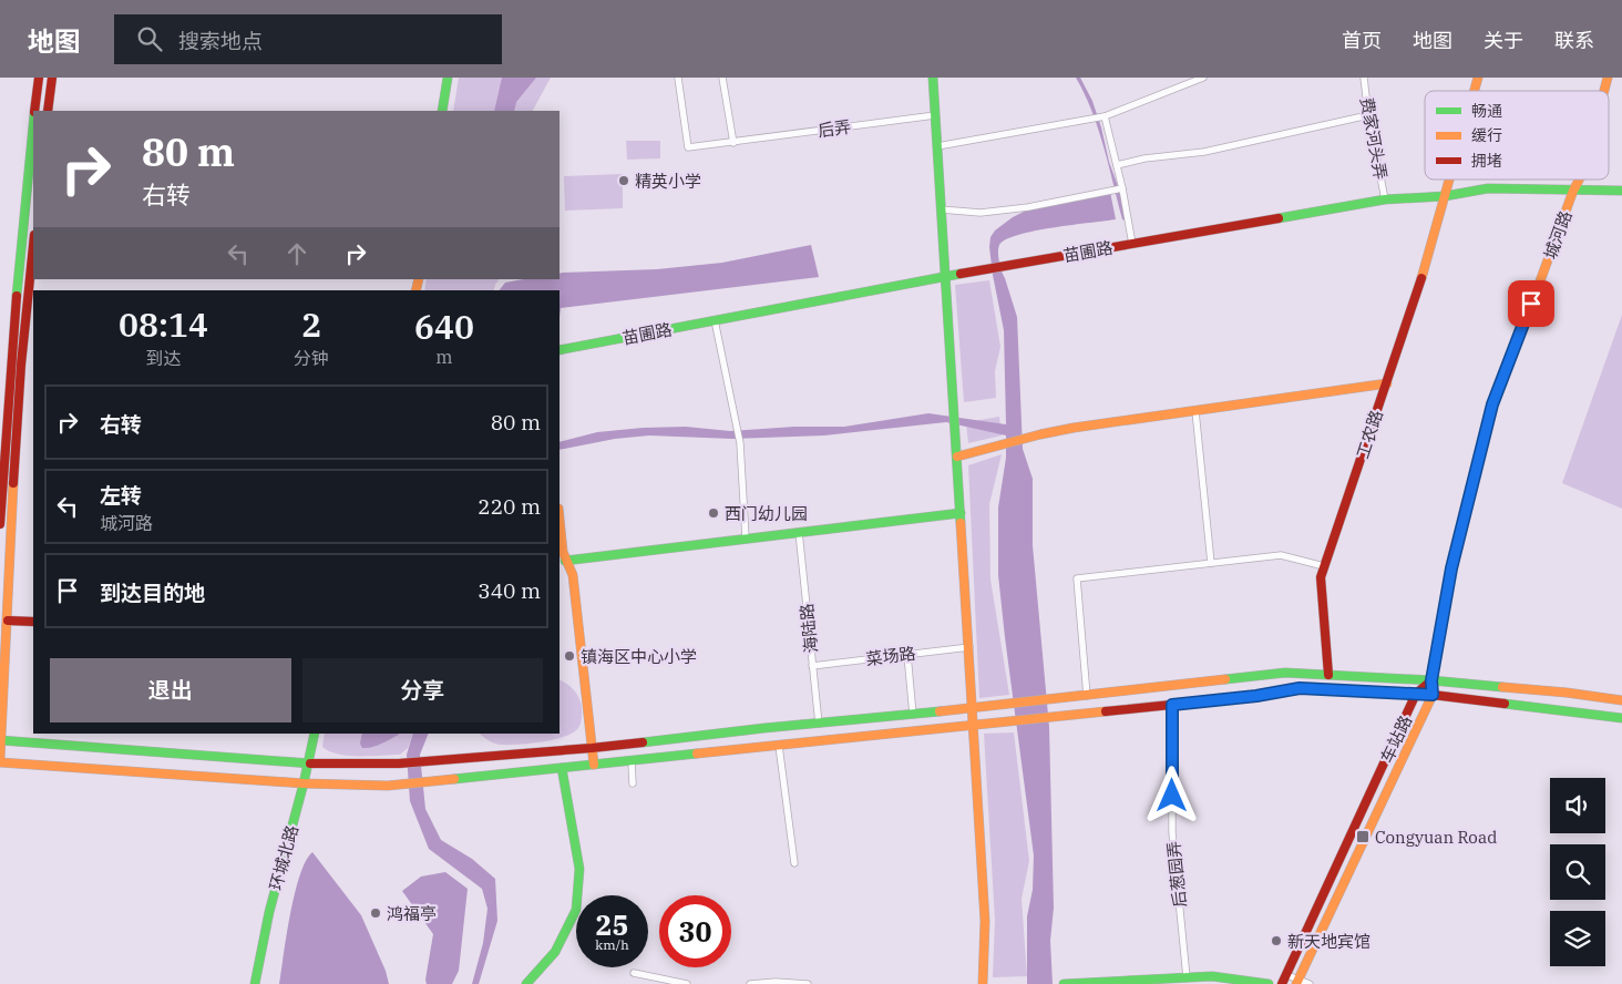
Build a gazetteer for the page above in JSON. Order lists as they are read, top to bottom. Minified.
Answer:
{"streets":{"street":["后弄","费家河头弄","城河路","苗圃路","工农路","海陆路","菜场路","车站路","环城北路","后葱园弄"]},"crossings":[["费家河头弄","苗圃路"],["城河路","苗圃路"],["城河路","车站路"],["苗圃路","工农路"],["海陆路","菜场路"]],"places":{"other":["精英小学","西门幼儿园","镇海区中心小学","鸿福亭","新天地宾馆"],"transit":["Congyuan Road"]},"legend":["畅通","缓行","拥堵"],"page":{"header":"地图","search":"搜索地点","nav":["首页","地图","关于","联系"],"turn":["80 m","右转"],"eta":["08:14","到达","2","分钟","640","m"],"list":[{"name":"右转","value":"80 m"},{"name":"左转","note":"城河路","value":"220 m"},{"name":"到达目的地","value":"340 m"}],"buttons":["退出","分享"],"speed":"25 km/h","limit":"30"}}
